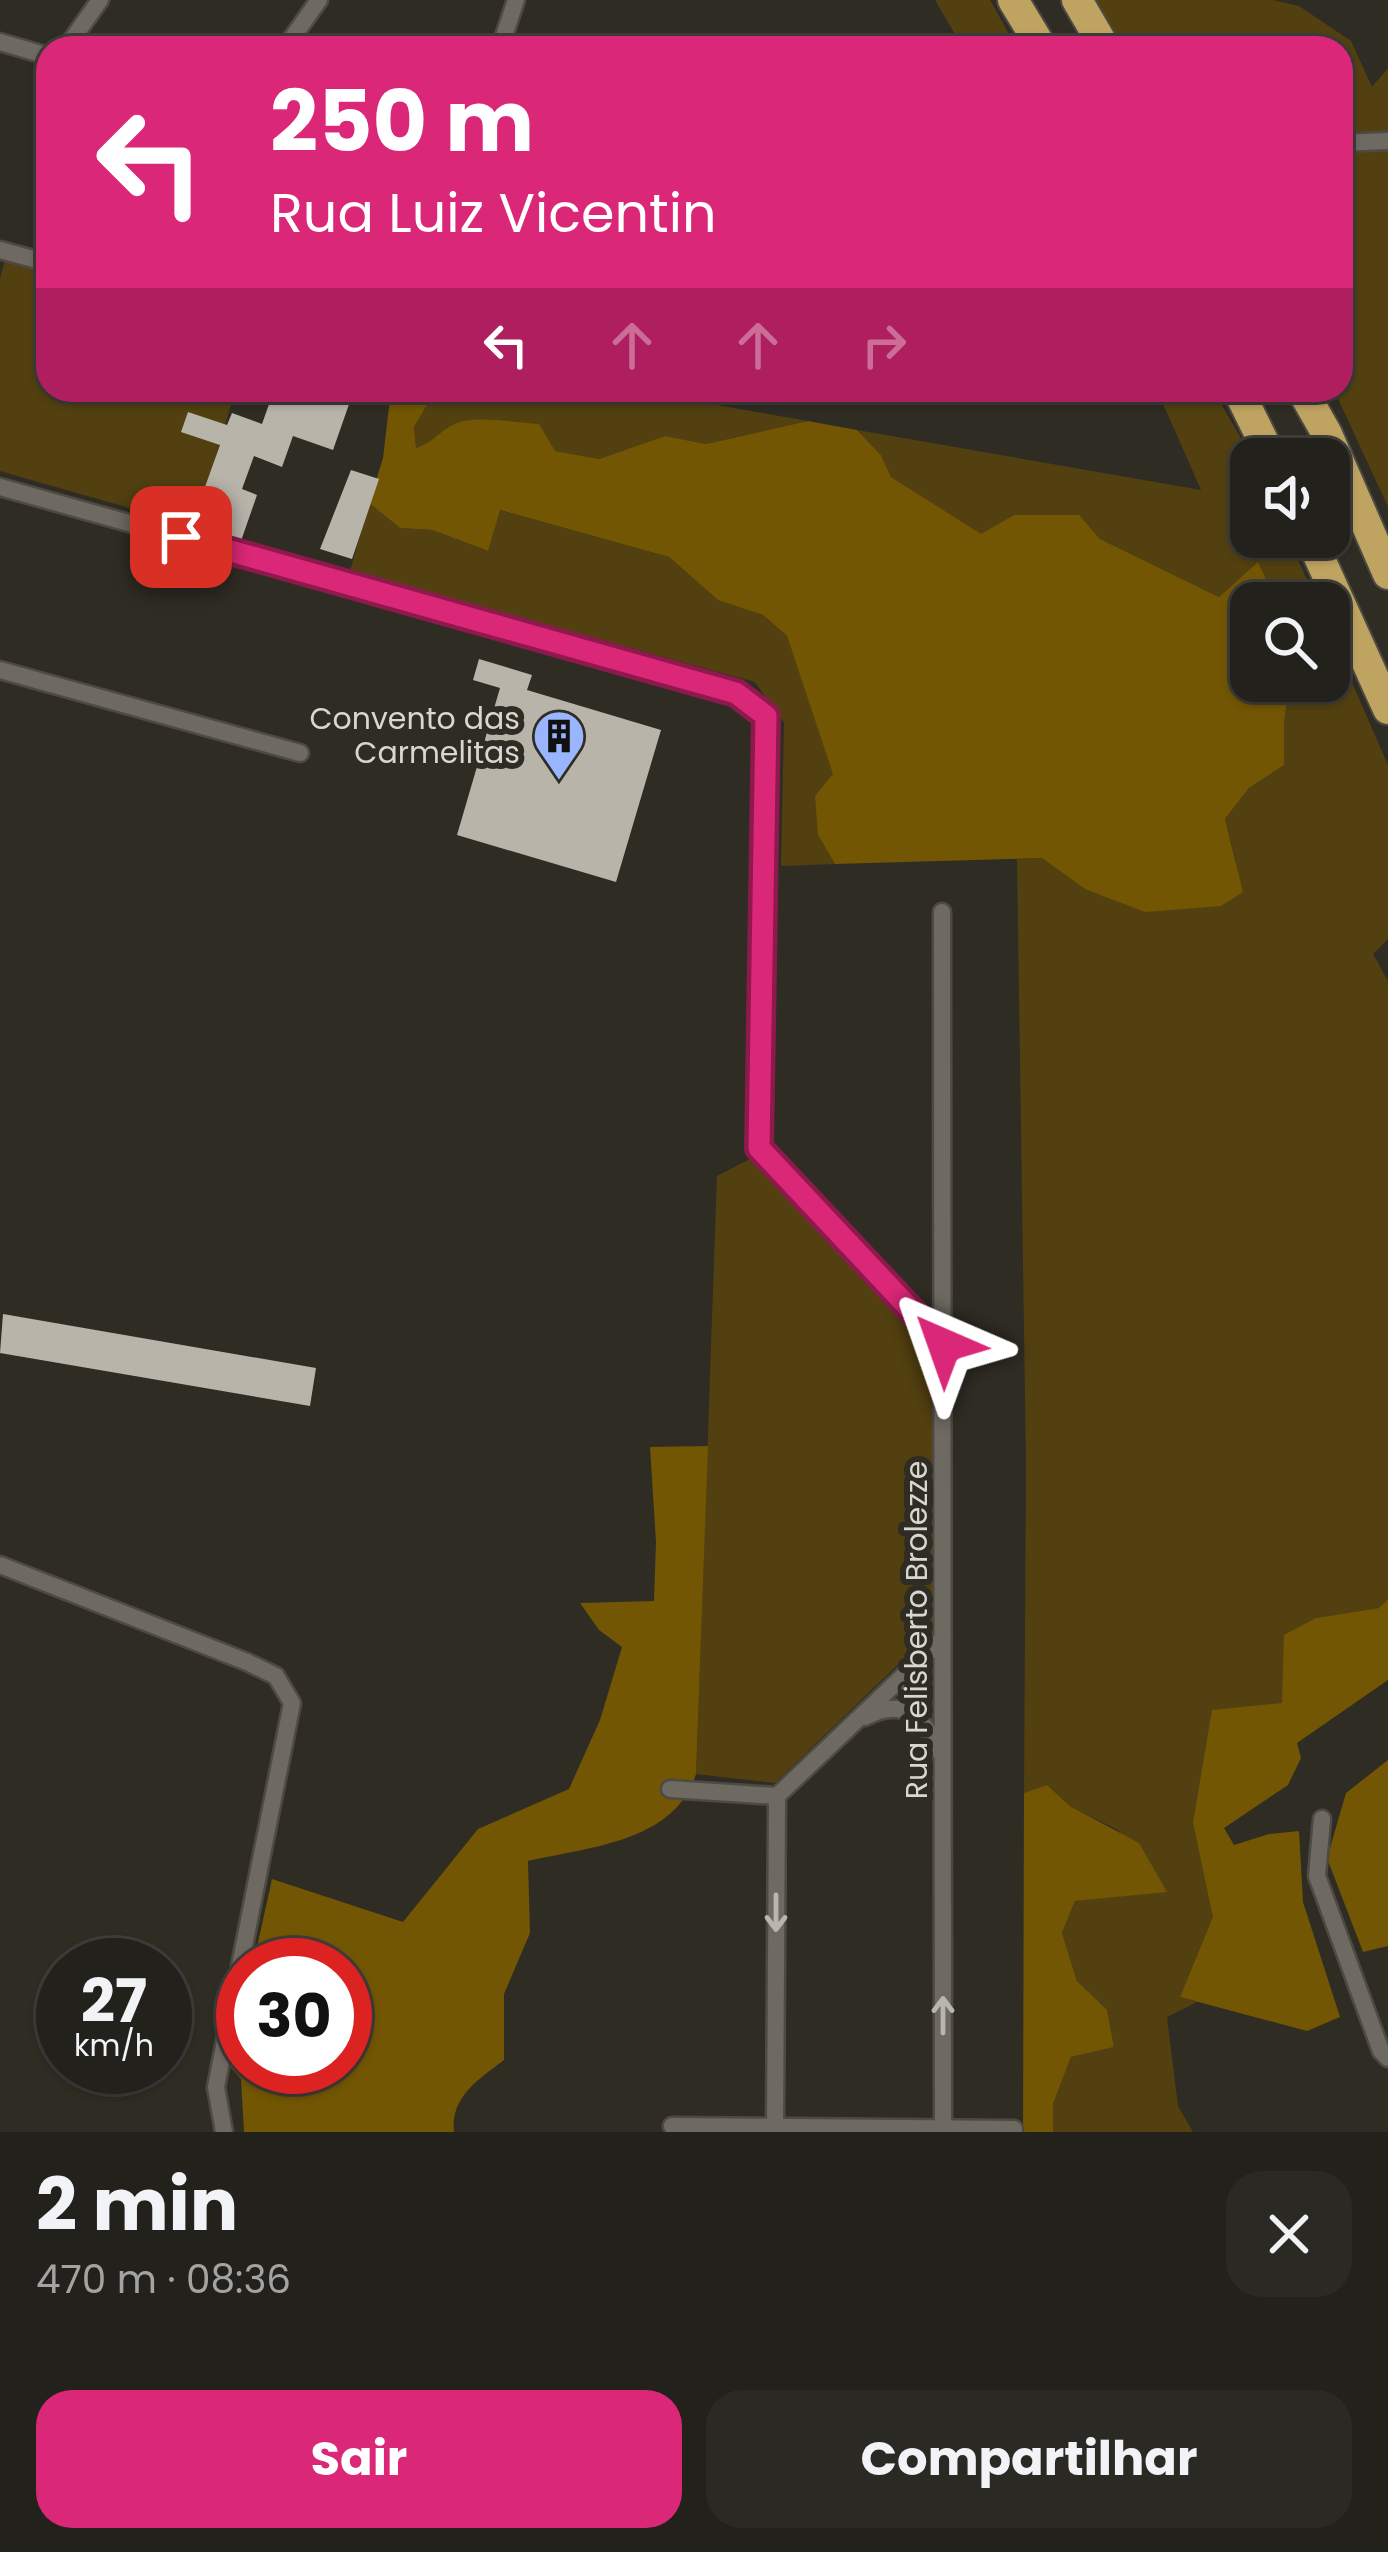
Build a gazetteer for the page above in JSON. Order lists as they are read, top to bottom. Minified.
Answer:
{"streets":{"street":["Rua Felisberto Brolezze"]},"places":{"building":["Convento das Carmelitas"]},"page":{"turn":["250 m","Rua Luiz Vicentin"],"speed":"27 km/h","limit":"30","heading":["2 min","470 m · 08:36"],"buttons":["Sair","Compartilhar"]}}
